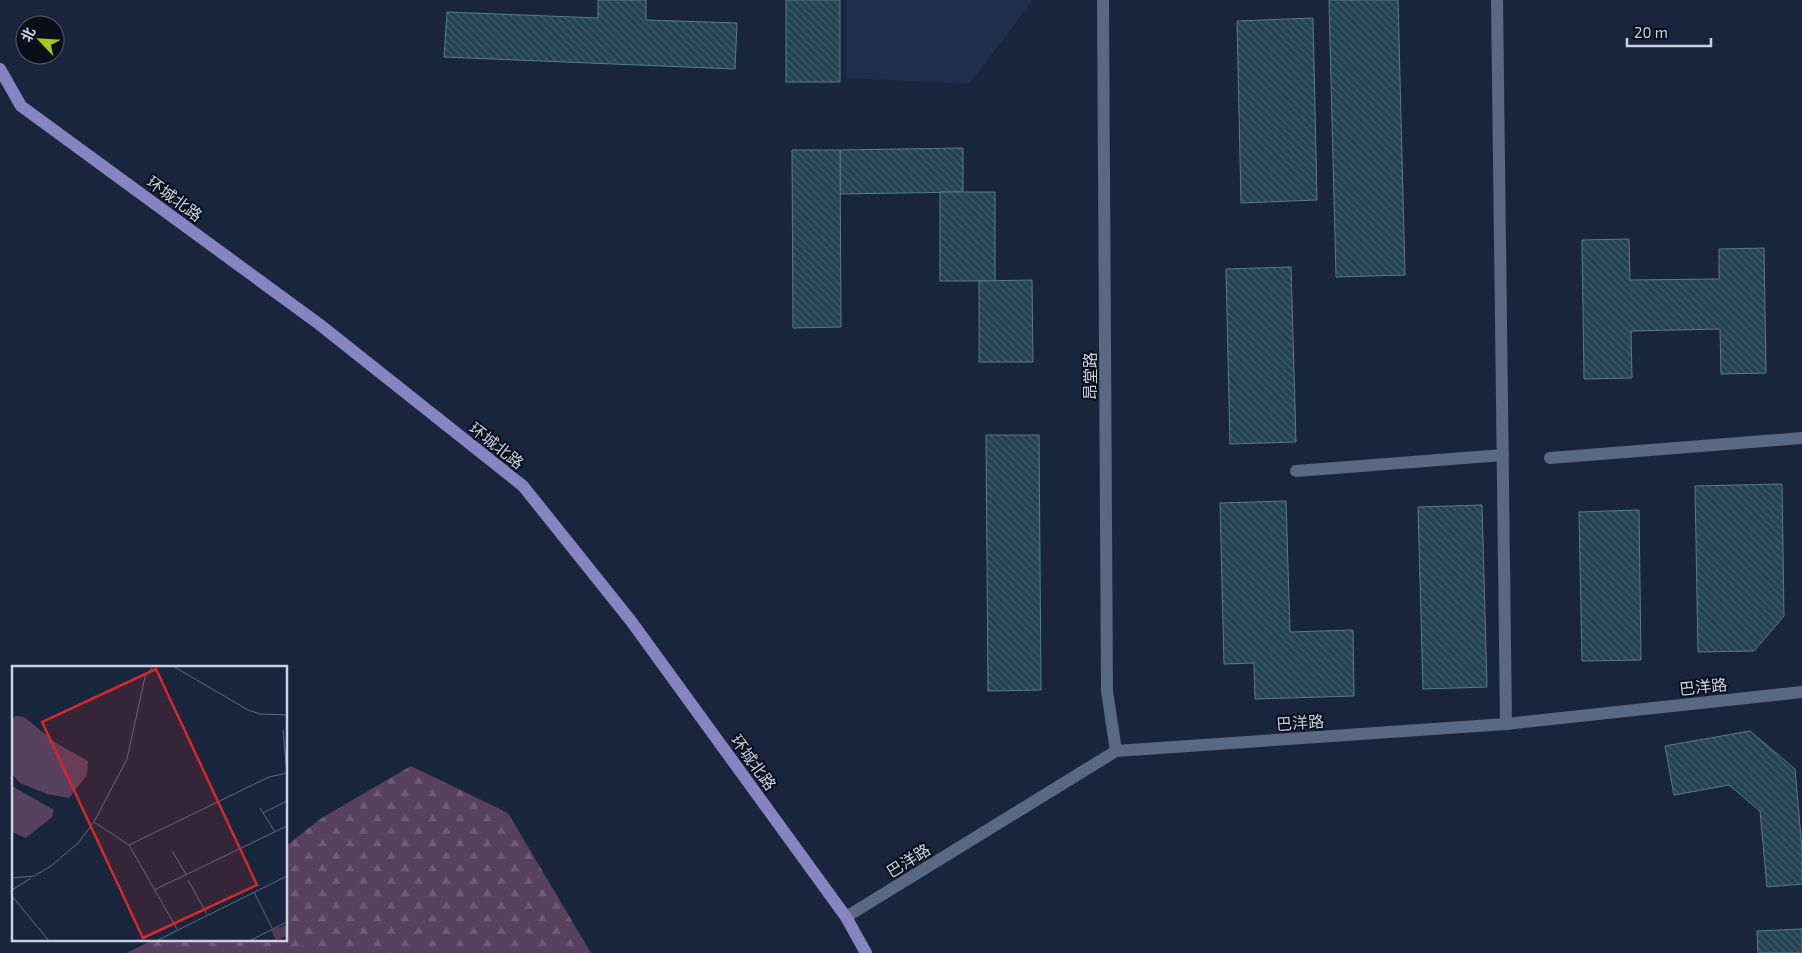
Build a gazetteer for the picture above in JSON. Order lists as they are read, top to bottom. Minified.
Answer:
{"streets":{"main road":["环城北路"],"street":["昂堂路","巴洋路"]},"crossings":[["环城北路","巴洋路"],["昂堂路","巴洋路"]],"scale_bar":"20 m","north":"top left"}
